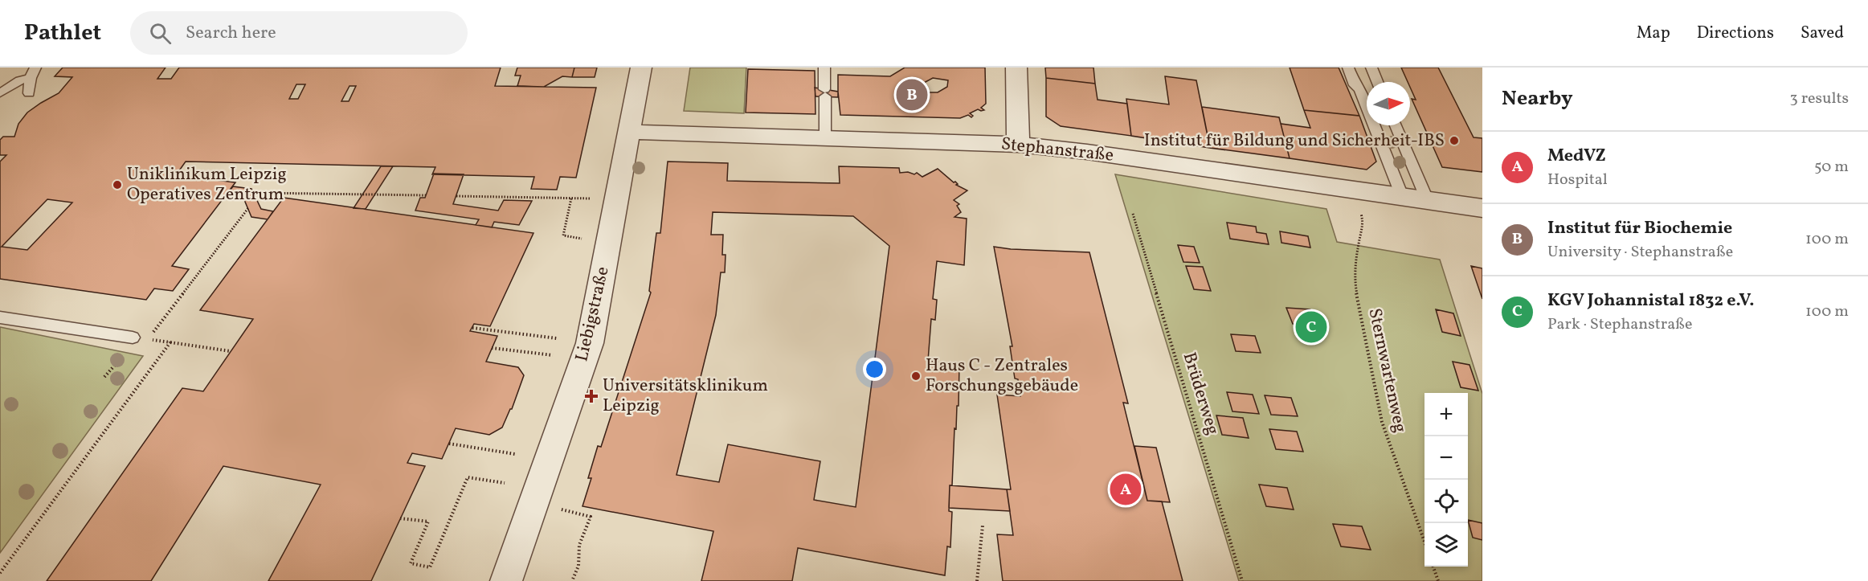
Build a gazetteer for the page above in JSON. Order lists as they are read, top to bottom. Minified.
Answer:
{"streets":{"street":["Stephanstraße","Liebigstraße"],"path":["Sternwartenweg","Brüderweg"]},"crossings":[["Stephanstraße","Liebigstraße"],["Stephanstraße","Sternwartenweg"]],"places":{"other":["Institut für Bildung und Sicherheit-IBS","Uniklinikum Leipzig Operatives Zentrum","Haus C - Zentrales Forschungsgebäude"],"health":["Universitätsklinikum Leipzig"]},"north":"right","page":{"header":"Pathlet","search":"Search here","nav":["Map","Directions","Saved"],"heading":["Nearby","3 results"],"pins":["B","C","A"],"list":[{"mark":"A","name":"MedVZ","note":"Hospital","value":"50 m"},{"mark":"B","name":"Institut für Biochemie","note":"University · Stephanstraße","value":"100 m"},{"mark":"C","name":"KGV Johannistal 1832 e.V.","note":"Park · Stephanstraße","value":"100 m"}],"map_buttons":["+","−"]}}
